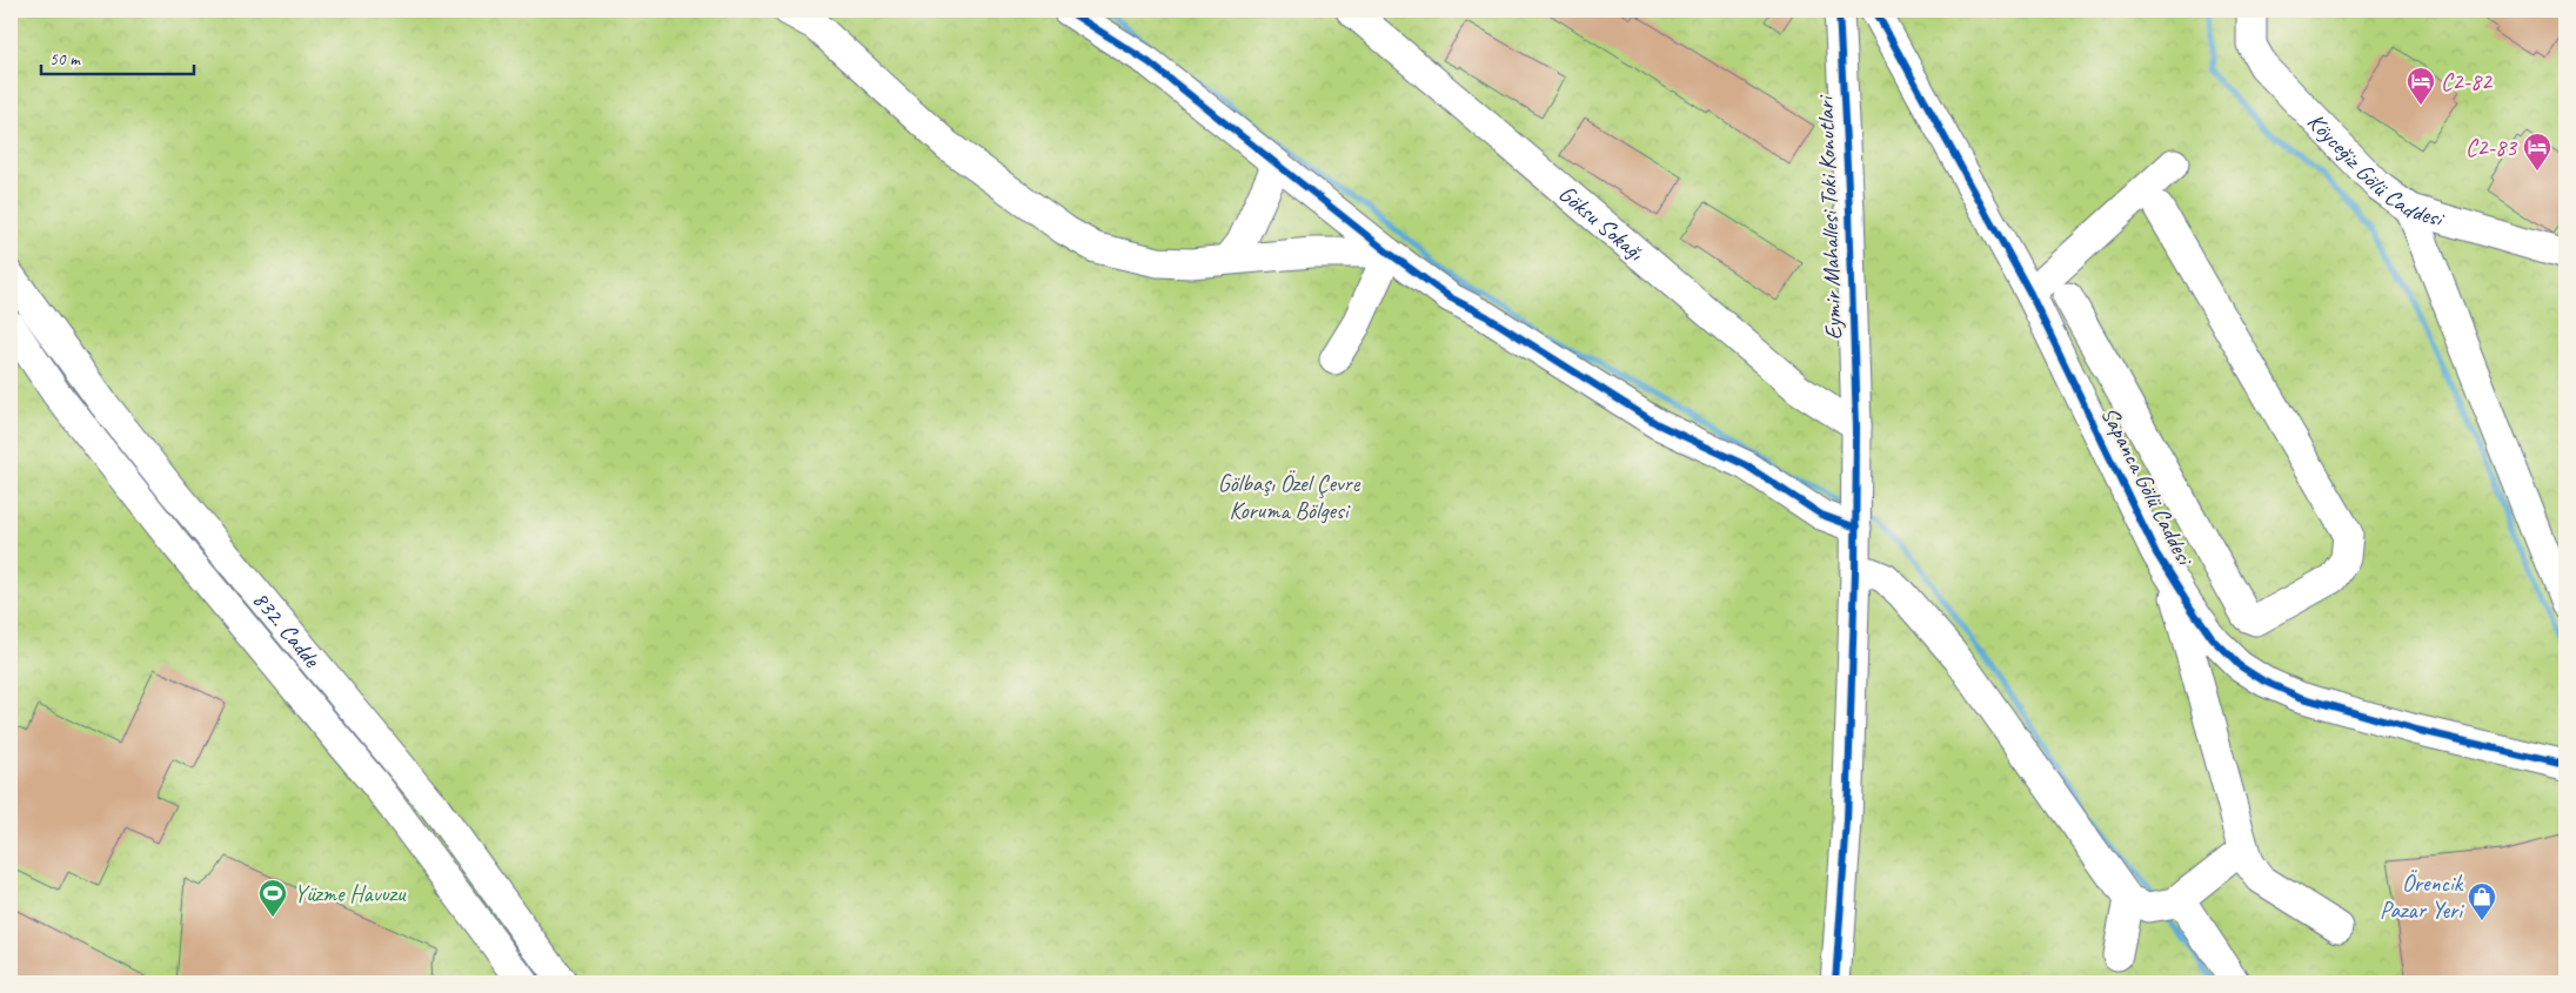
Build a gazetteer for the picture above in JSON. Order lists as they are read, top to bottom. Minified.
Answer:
{"streets":{"street":["Köyceğiz Gölü Caddesi","Eymir Mahallesi Toki Konutlari","Göksu Sokağı","Sapanca Gölü Caddesi","832. Cadde"]},"crossings":[["Eymir Mahallesi Toki Konutlari","Göksu Sokağı"]],"parks":["Gölbaşı Özel Çevre Koruma Bölgesi"],"places":{"hotel":["C2-82","C2-83"],"sports":["Yüzme Havuzu"],"shop":["Örencik Pazar Yeri"]},"scale_bar":"50 m"}
